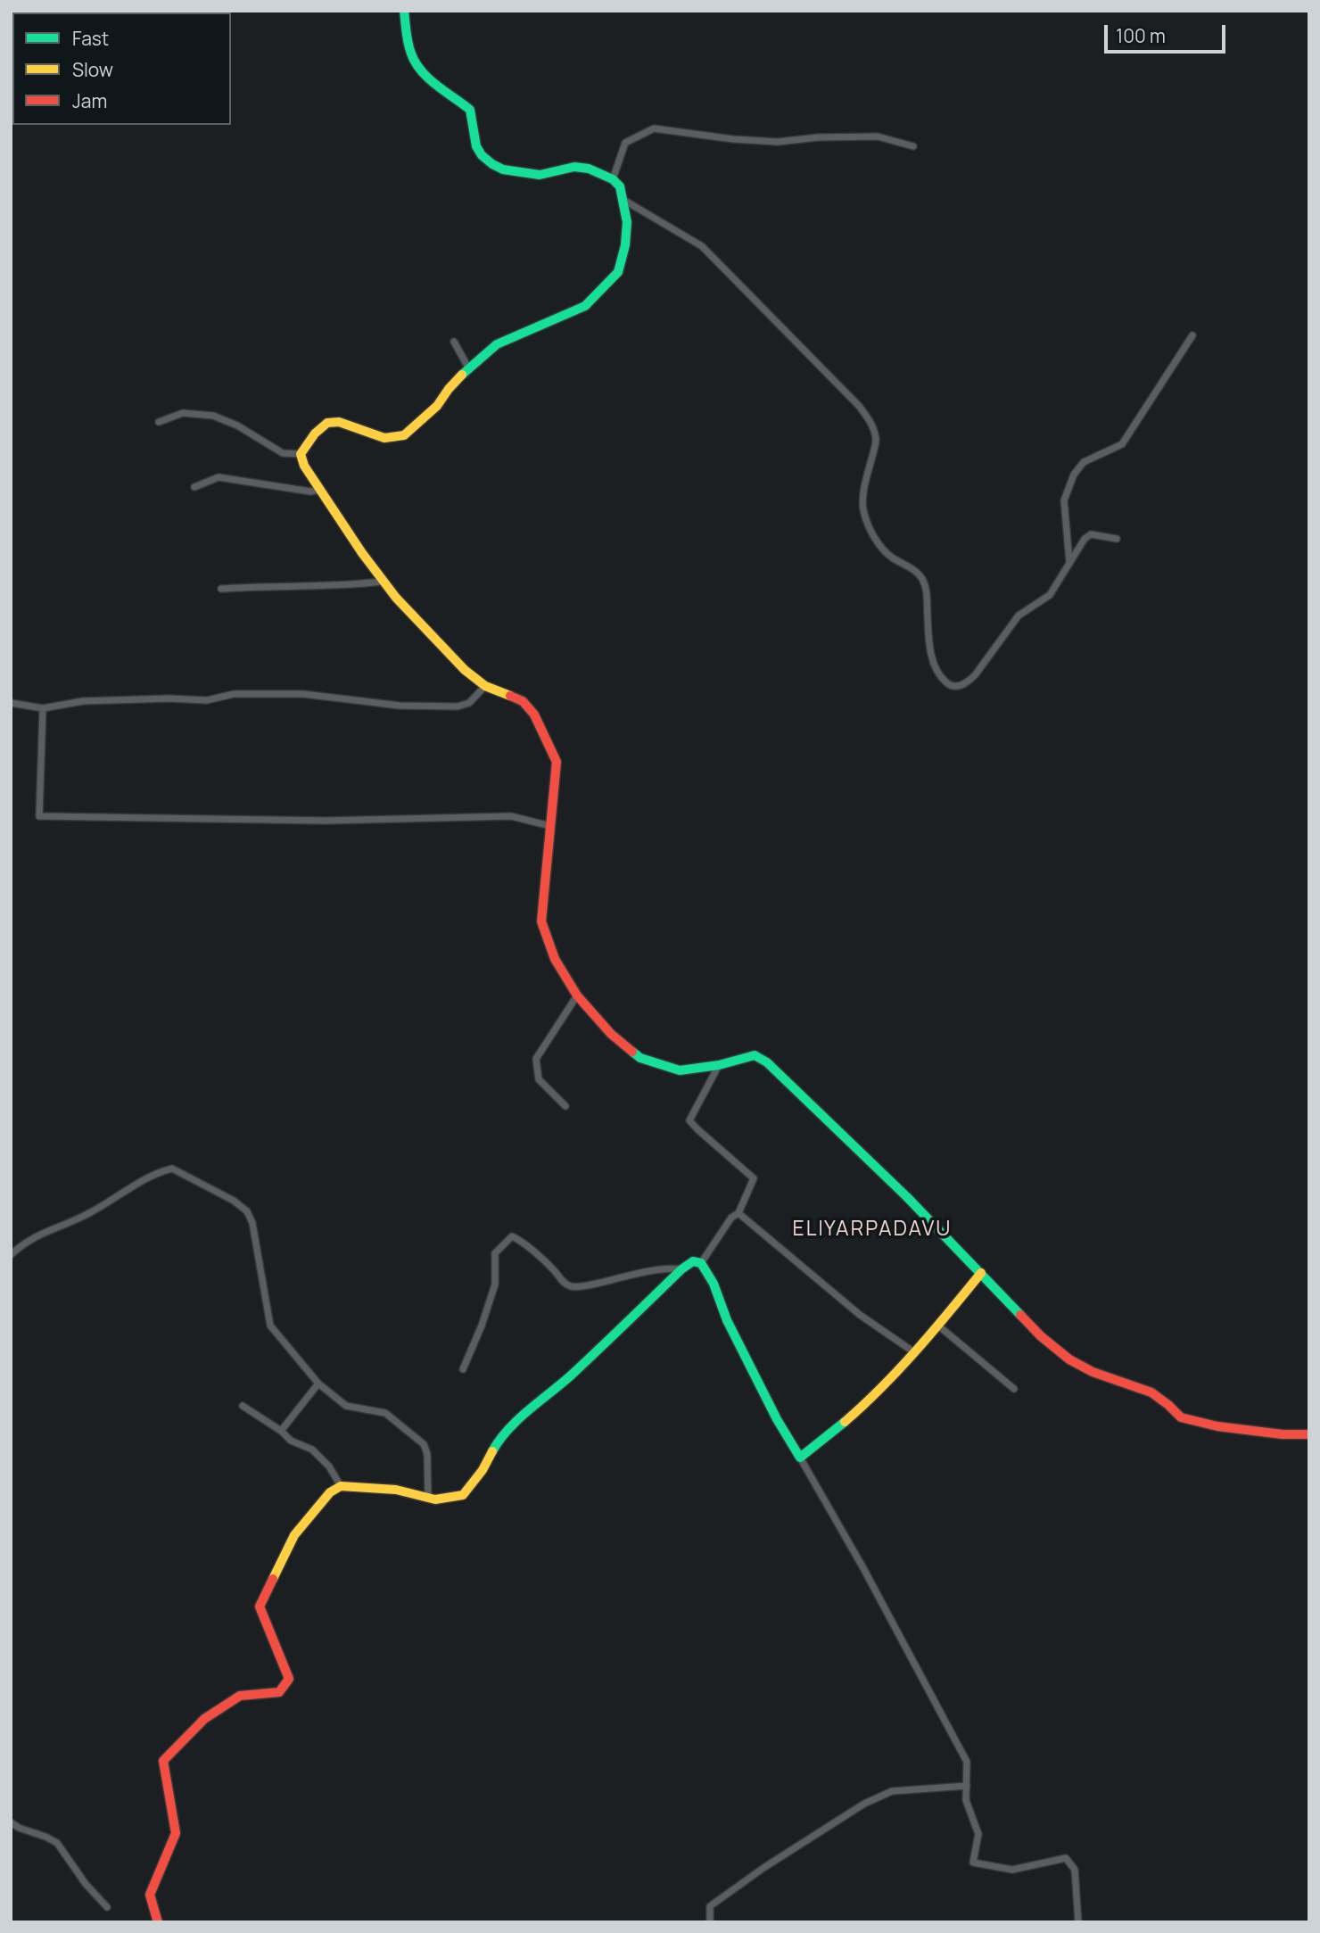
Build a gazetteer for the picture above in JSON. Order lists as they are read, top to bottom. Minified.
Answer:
{"districts":["ELIYARPADAVU"],"legend":["Fast","Slow","Jam"],"scale_bar":"100 m"}
